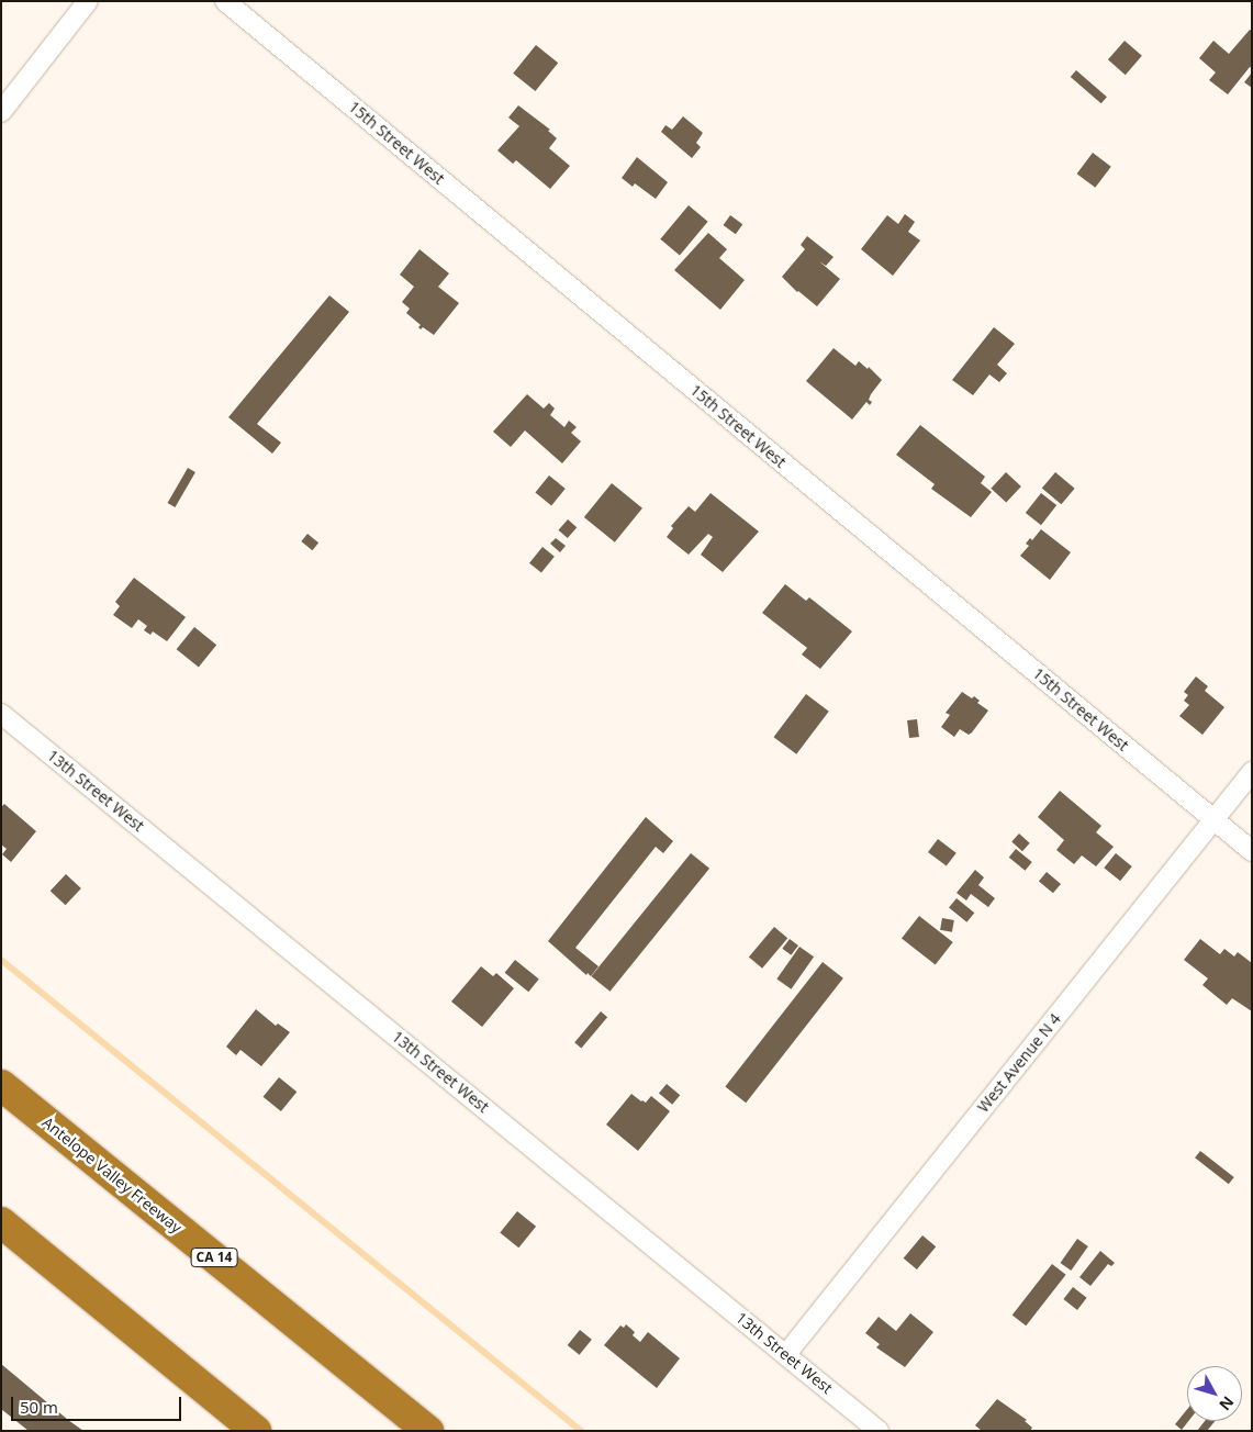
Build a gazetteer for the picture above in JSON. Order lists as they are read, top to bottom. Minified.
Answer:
{"streets":{"highway":["Antelope Valley Freeway","CA 14"],"street":["15th Street West","13th Street West","West Avenue N 4"]},"crossings":[["15th Street West","West Avenue N 4"],["13th Street West","West Avenue N 4"]],"scale_bar":"50 m","north":"bottom right"}
